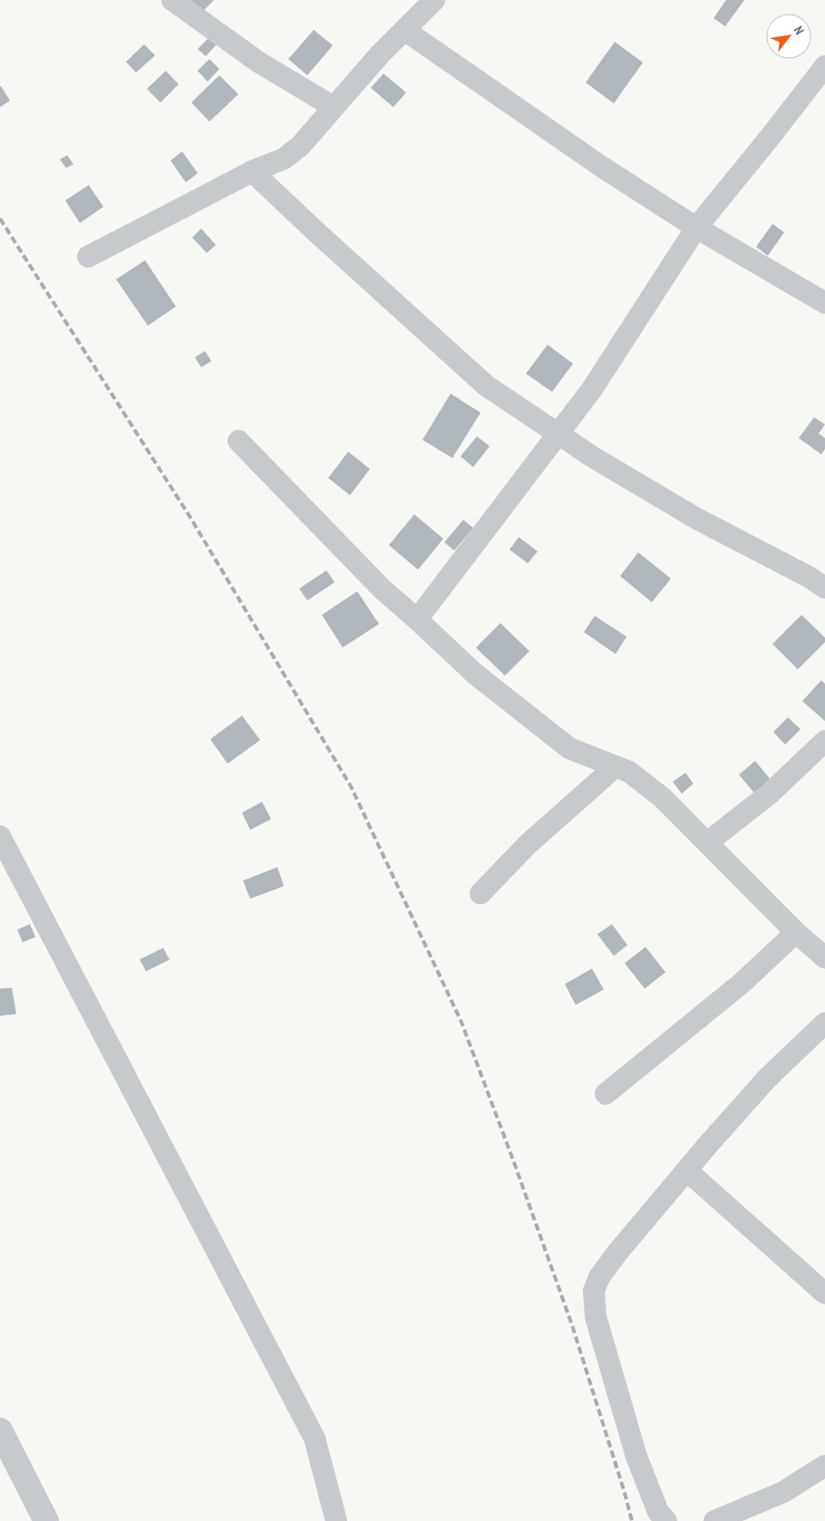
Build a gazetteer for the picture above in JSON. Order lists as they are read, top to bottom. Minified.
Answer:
{"north":"top right"}
